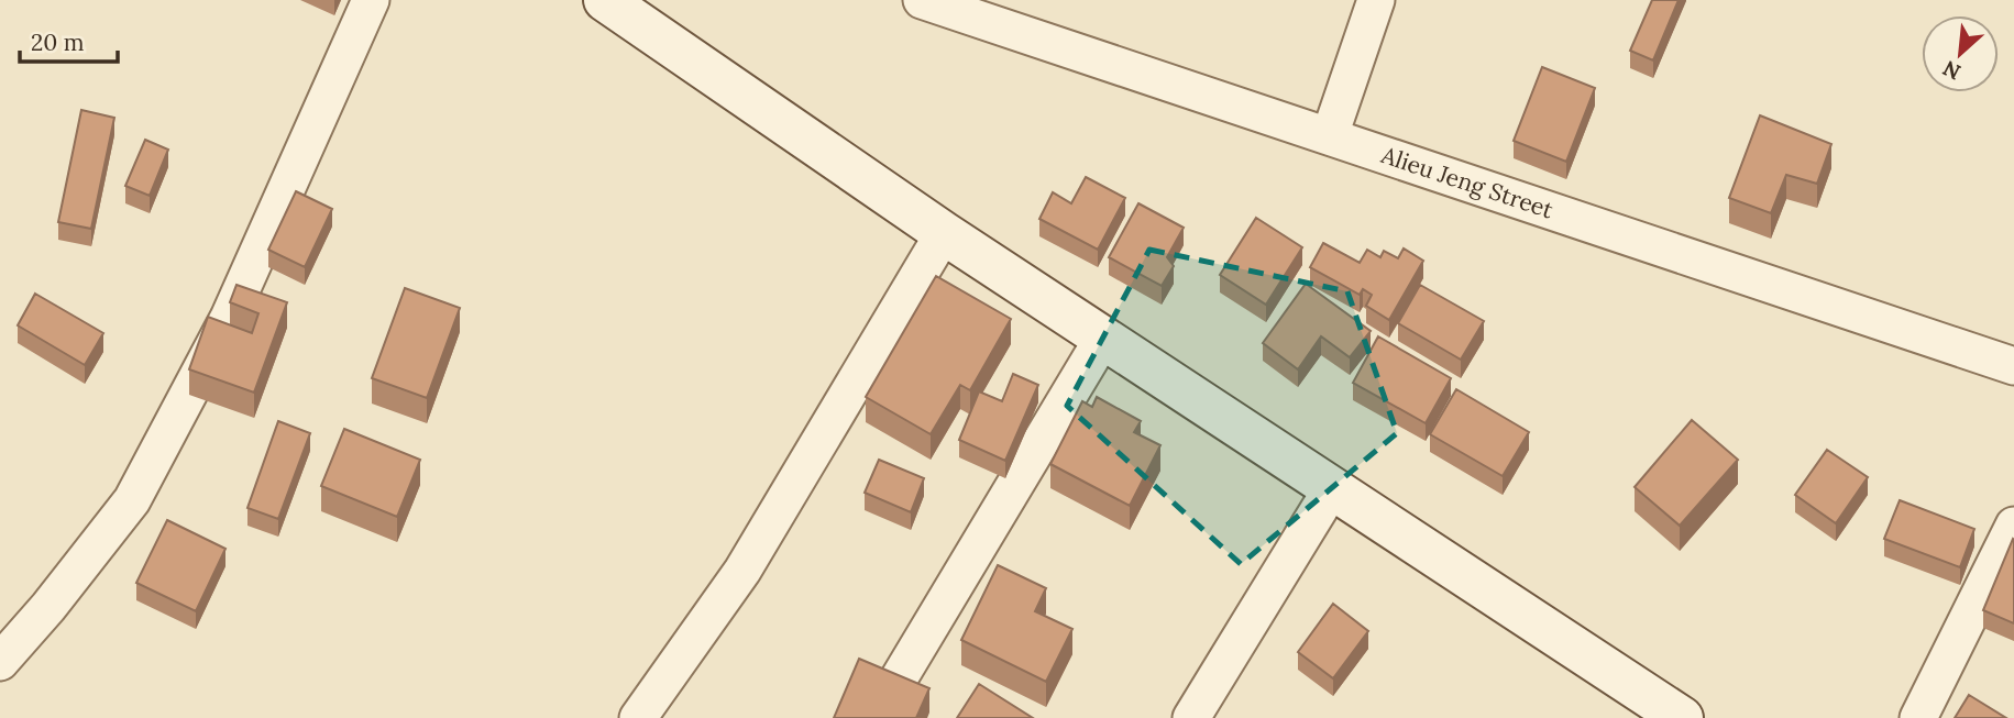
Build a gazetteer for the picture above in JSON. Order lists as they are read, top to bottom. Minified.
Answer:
{"streets":{"street":["Alieu Jeng Street"]},"scale_bar":"20 m","north":"bottom left"}
